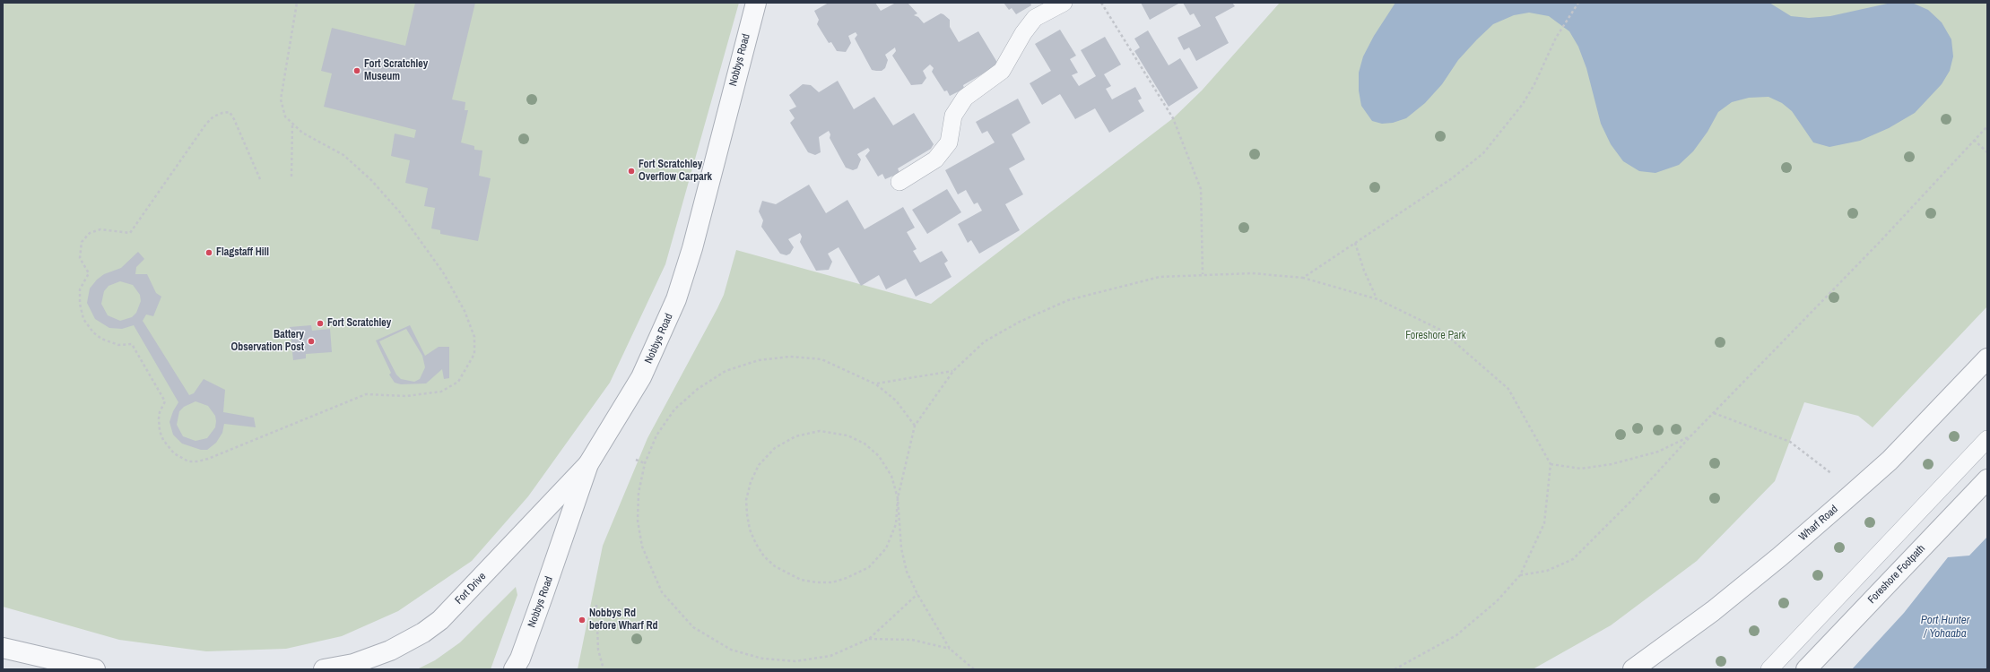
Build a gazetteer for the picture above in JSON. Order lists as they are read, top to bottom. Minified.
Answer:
{"streets":{"street":["Nobbys Road","Wharf Road","Foreshore Footpath","Fort Drive"]},"crossings":[["Nobbys Road","Fort Drive"]],"water":["Port Hunter / Yohaaba"],"parks":["Foreshore Park"],"places":["Fort Scratchley Museum","Fort Scratchley Overflow Carpark","Flagstaff Hill","Fort Scratchley","Battery Observation Post","Nobbys Rd before Wharf Rd"]}
